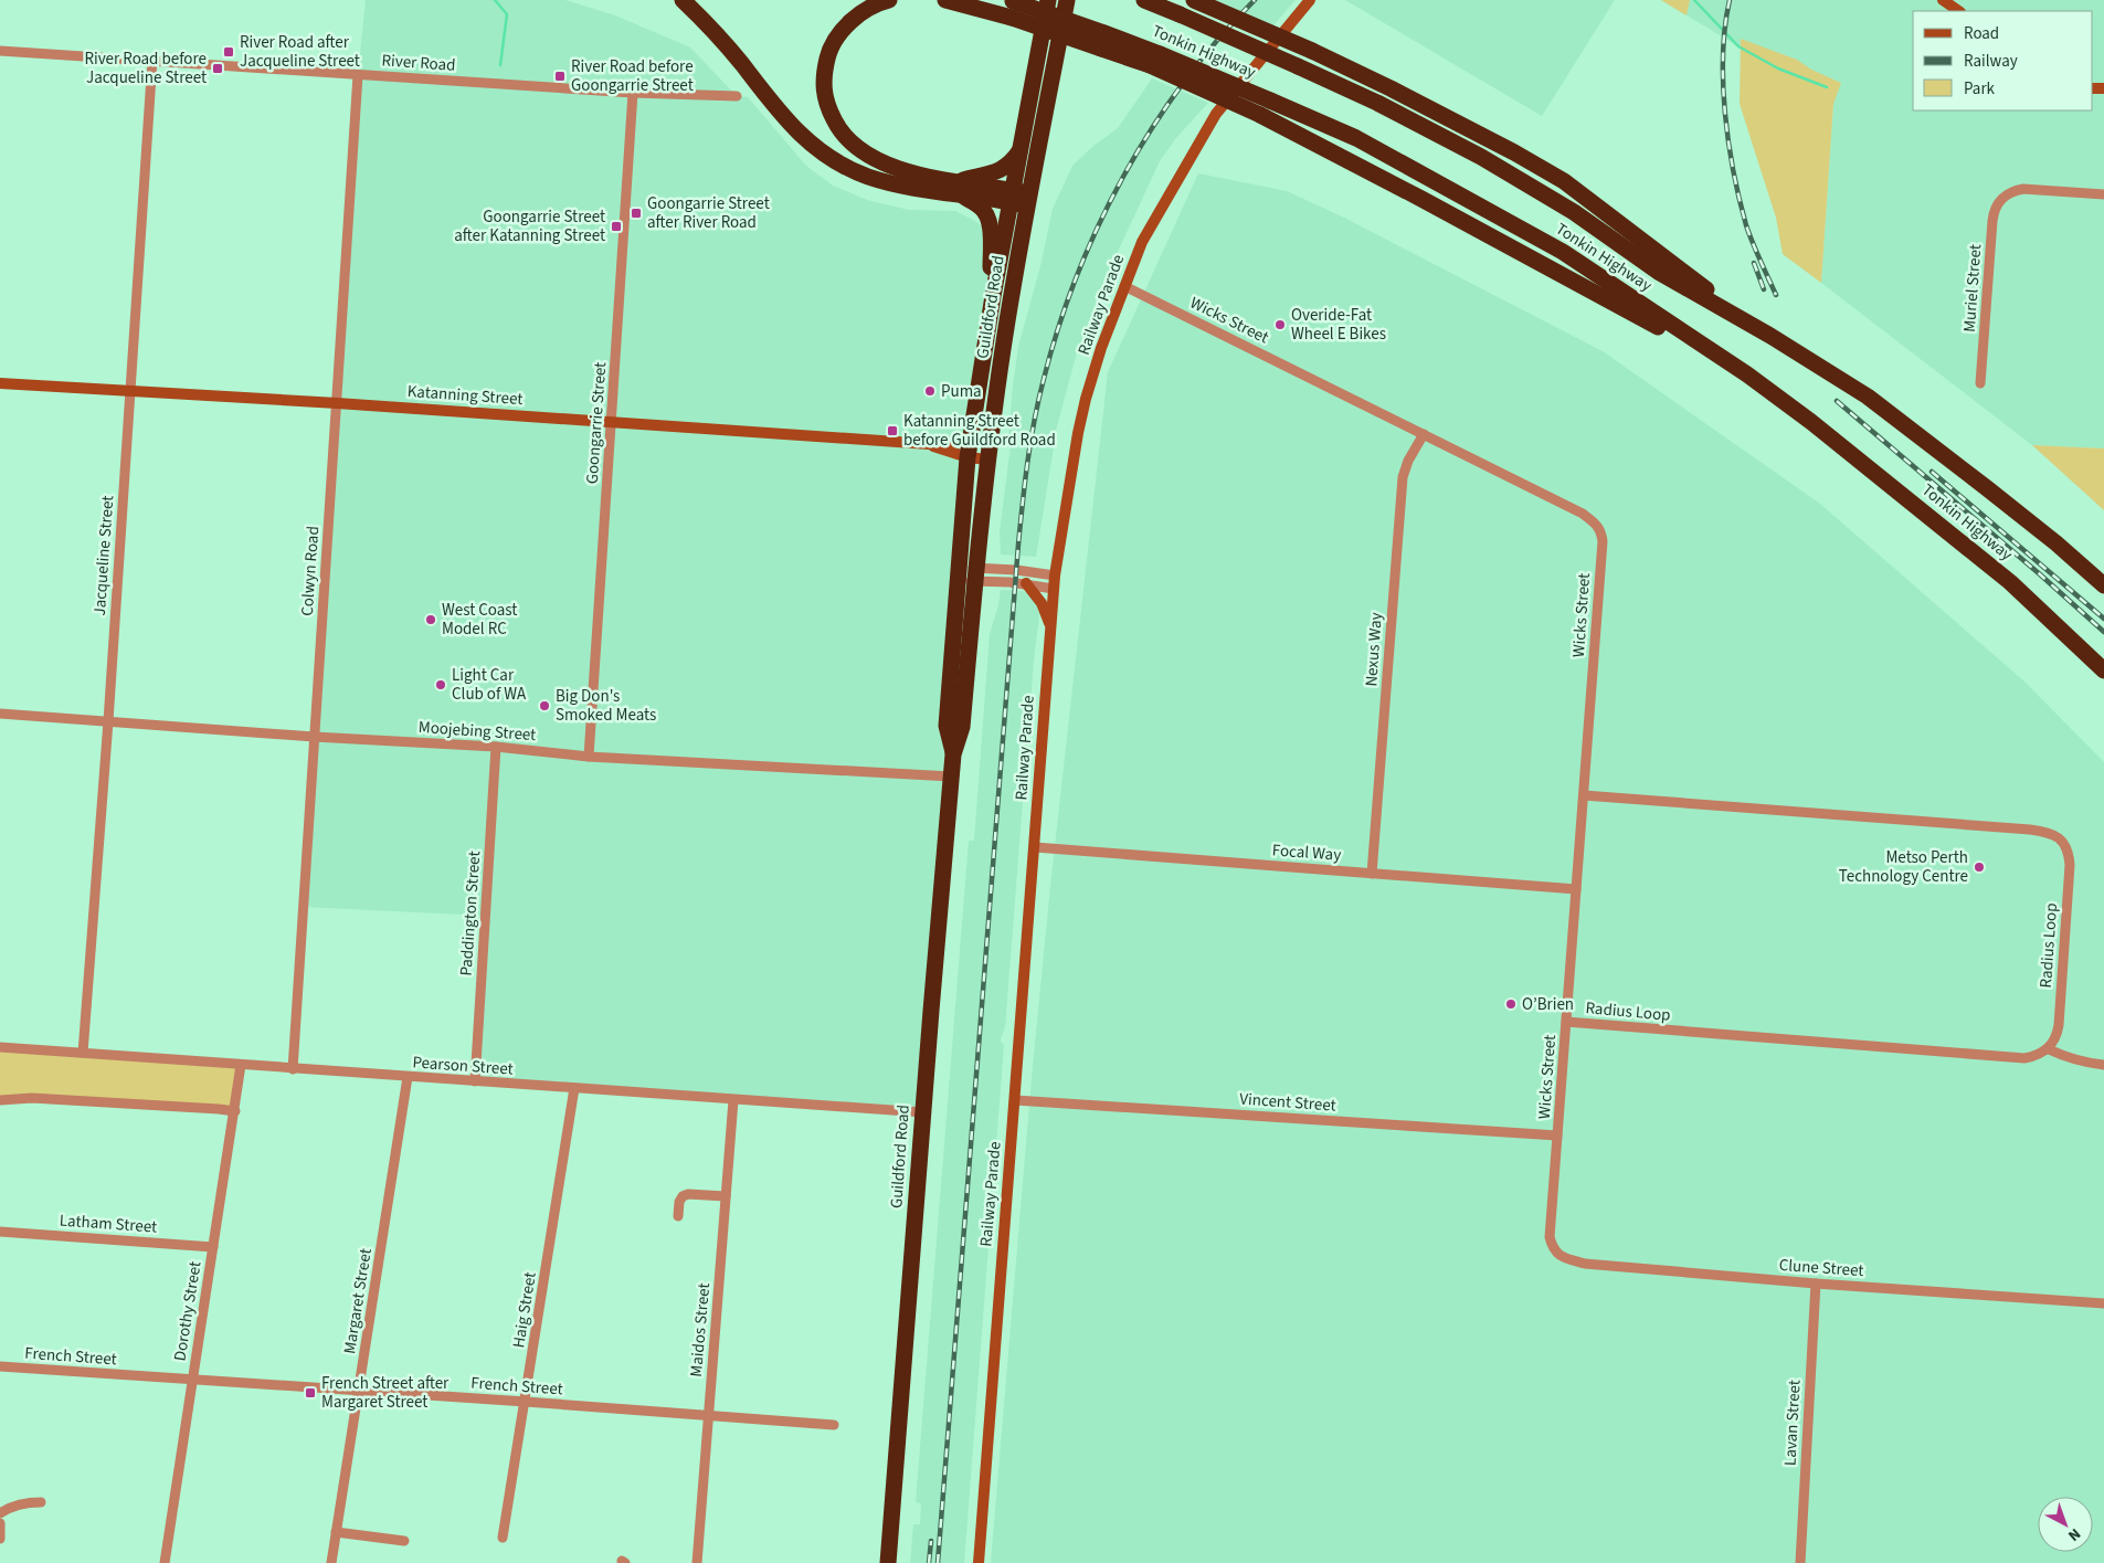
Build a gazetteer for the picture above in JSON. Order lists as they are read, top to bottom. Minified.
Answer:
{"streets":{"highway":["Tonkin Highway","Guildford Road"],"street":["River Road","Muriel Street","Railway Parade","Wicks Street","Katanning Street","Goongarrie Street","Jacqueline Street","Colwyn Road","Nexus Way","Moojebing Street","Focal Way","Paddington Street","Radius Loop","Pearson Street","Vincent Street","Latham Street","Clune Street","Margaret Street","Haig Street","Dorothy Street","Maidos Street","French Street","Lavan Street"]},"crossings":[["River Road","Goongarrie Street"],["River Road","Jacqueline Street"],["River Road","Colwyn Road"],["Railway Parade","Wicks Street"],["Railway Parade","Focal Way"],["Railway Parade","Vincent Street"],["Guildford Road","Katanning Street"],["Guildford Road","Moojebing Street"],["Guildford Road","Pearson Street"],["Wicks Street","Nexus Way"],["Wicks Street","Focal Way"],["Wicks Street","Radius Loop"],["Wicks Street","Vincent Street"],["Wicks Street","Clune Street"],["Katanning Street","Goongarrie Street"],["Katanning Street","Jacqueline Street"],["Katanning Street","Colwyn Road"],["Goongarrie Street","Moojebing Street"],["Jacqueline Street","Moojebing Street"],["Jacqueline Street","Pearson Street"],["Colwyn Road","Moojebing Street"],["Colwyn Road","Pearson Street"],["Nexus Way","Focal Way"],["Moojebing Street","Paddington Street"],["Paddington Street","Pearson Street"],["Pearson Street","Margaret Street"],["Pearson Street","Haig Street"],["Pearson Street","Dorothy Street"],["Pearson Street","Maidos Street"],["Latham Street","Dorothy Street"],["Clune Street","Lavan Street"],["Margaret Street","French Street"],["Haig Street","French Street"],["Dorothy Street","French Street"],["Maidos Street","French Street"]],"places":{"transit":["River Road after Jacqueline Street","River Road before Jacqueline Street","River Road before Goongarrie Street","Goongarrie Street after River Road","Goongarrie Street after Katanning Street","Katanning Street before Guildford Road","French Street after Margaret Street"],"other":["Overide-Fat Wheel E Bikes","Puma","West Coast Model RC","Light Car Club of WA","Big Don's Smoked Meats","Metso Perth Technology Centre","O’Brien"]},"legend":["Road","Railway","Park"],"north":"bottom right"}
